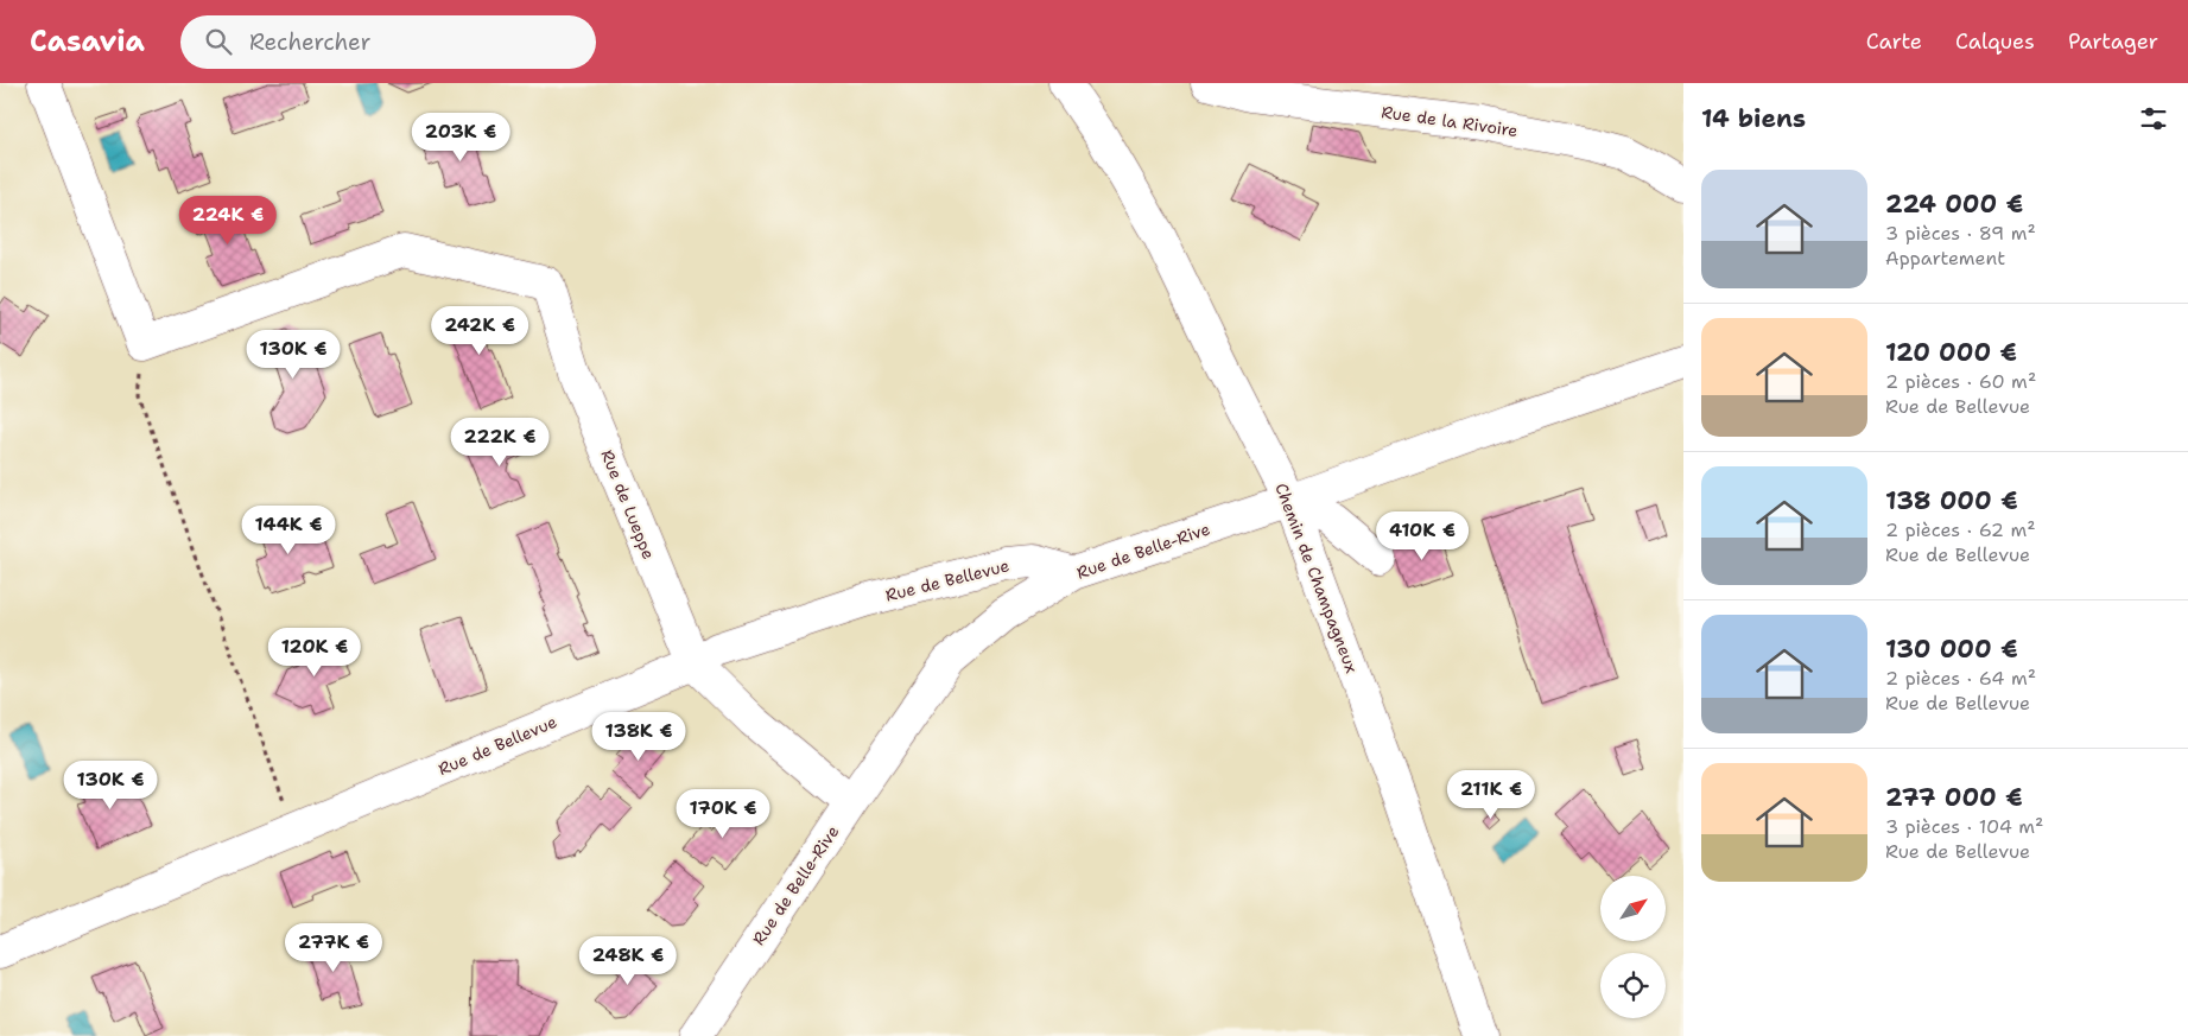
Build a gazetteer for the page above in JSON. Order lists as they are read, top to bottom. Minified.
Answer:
{"streets":{"street":["Rue de la Rivoire","Rue de Lueppe","Rue de Belle-Rive","Chemin de Champagneux","Rue de Bellevue"]},"crossings":[["Rue de Lueppe","Rue de Belle-Rive"],["Rue de Lueppe","Rue de Bellevue"],["Rue de Belle-Rive","Chemin de Champagneux"],["Rue de Belle-Rive","Rue de Bellevue"]],"north":"top right","page":{"header":"Casavia","search":"Rechercher","nav":["Carte","Calques","Partager"],"heading":"14 biens","price":["203K €","224K €","242K €","130K €","222K €","144K €","410K €","120K €","138K €","130K €","211K €","170K €","277K €","248K €"],"list":[{"name":"224 000 €","note":"3 pièces · 89 m² · Appartement"},{"name":"120 000 €","note":"2 pièces · 60 m² · Rue de Bellevue"},{"name":"138 000 €","note":"2 pièces · 62 m² · Rue de Bellevue"},{"name":"130 000 €","note":"2 pièces · 64 m² · Rue de Bellevue"},{"name":"277 000 €","note":"3 pièces · 104 m² · Rue de Bellevue"}]}}
